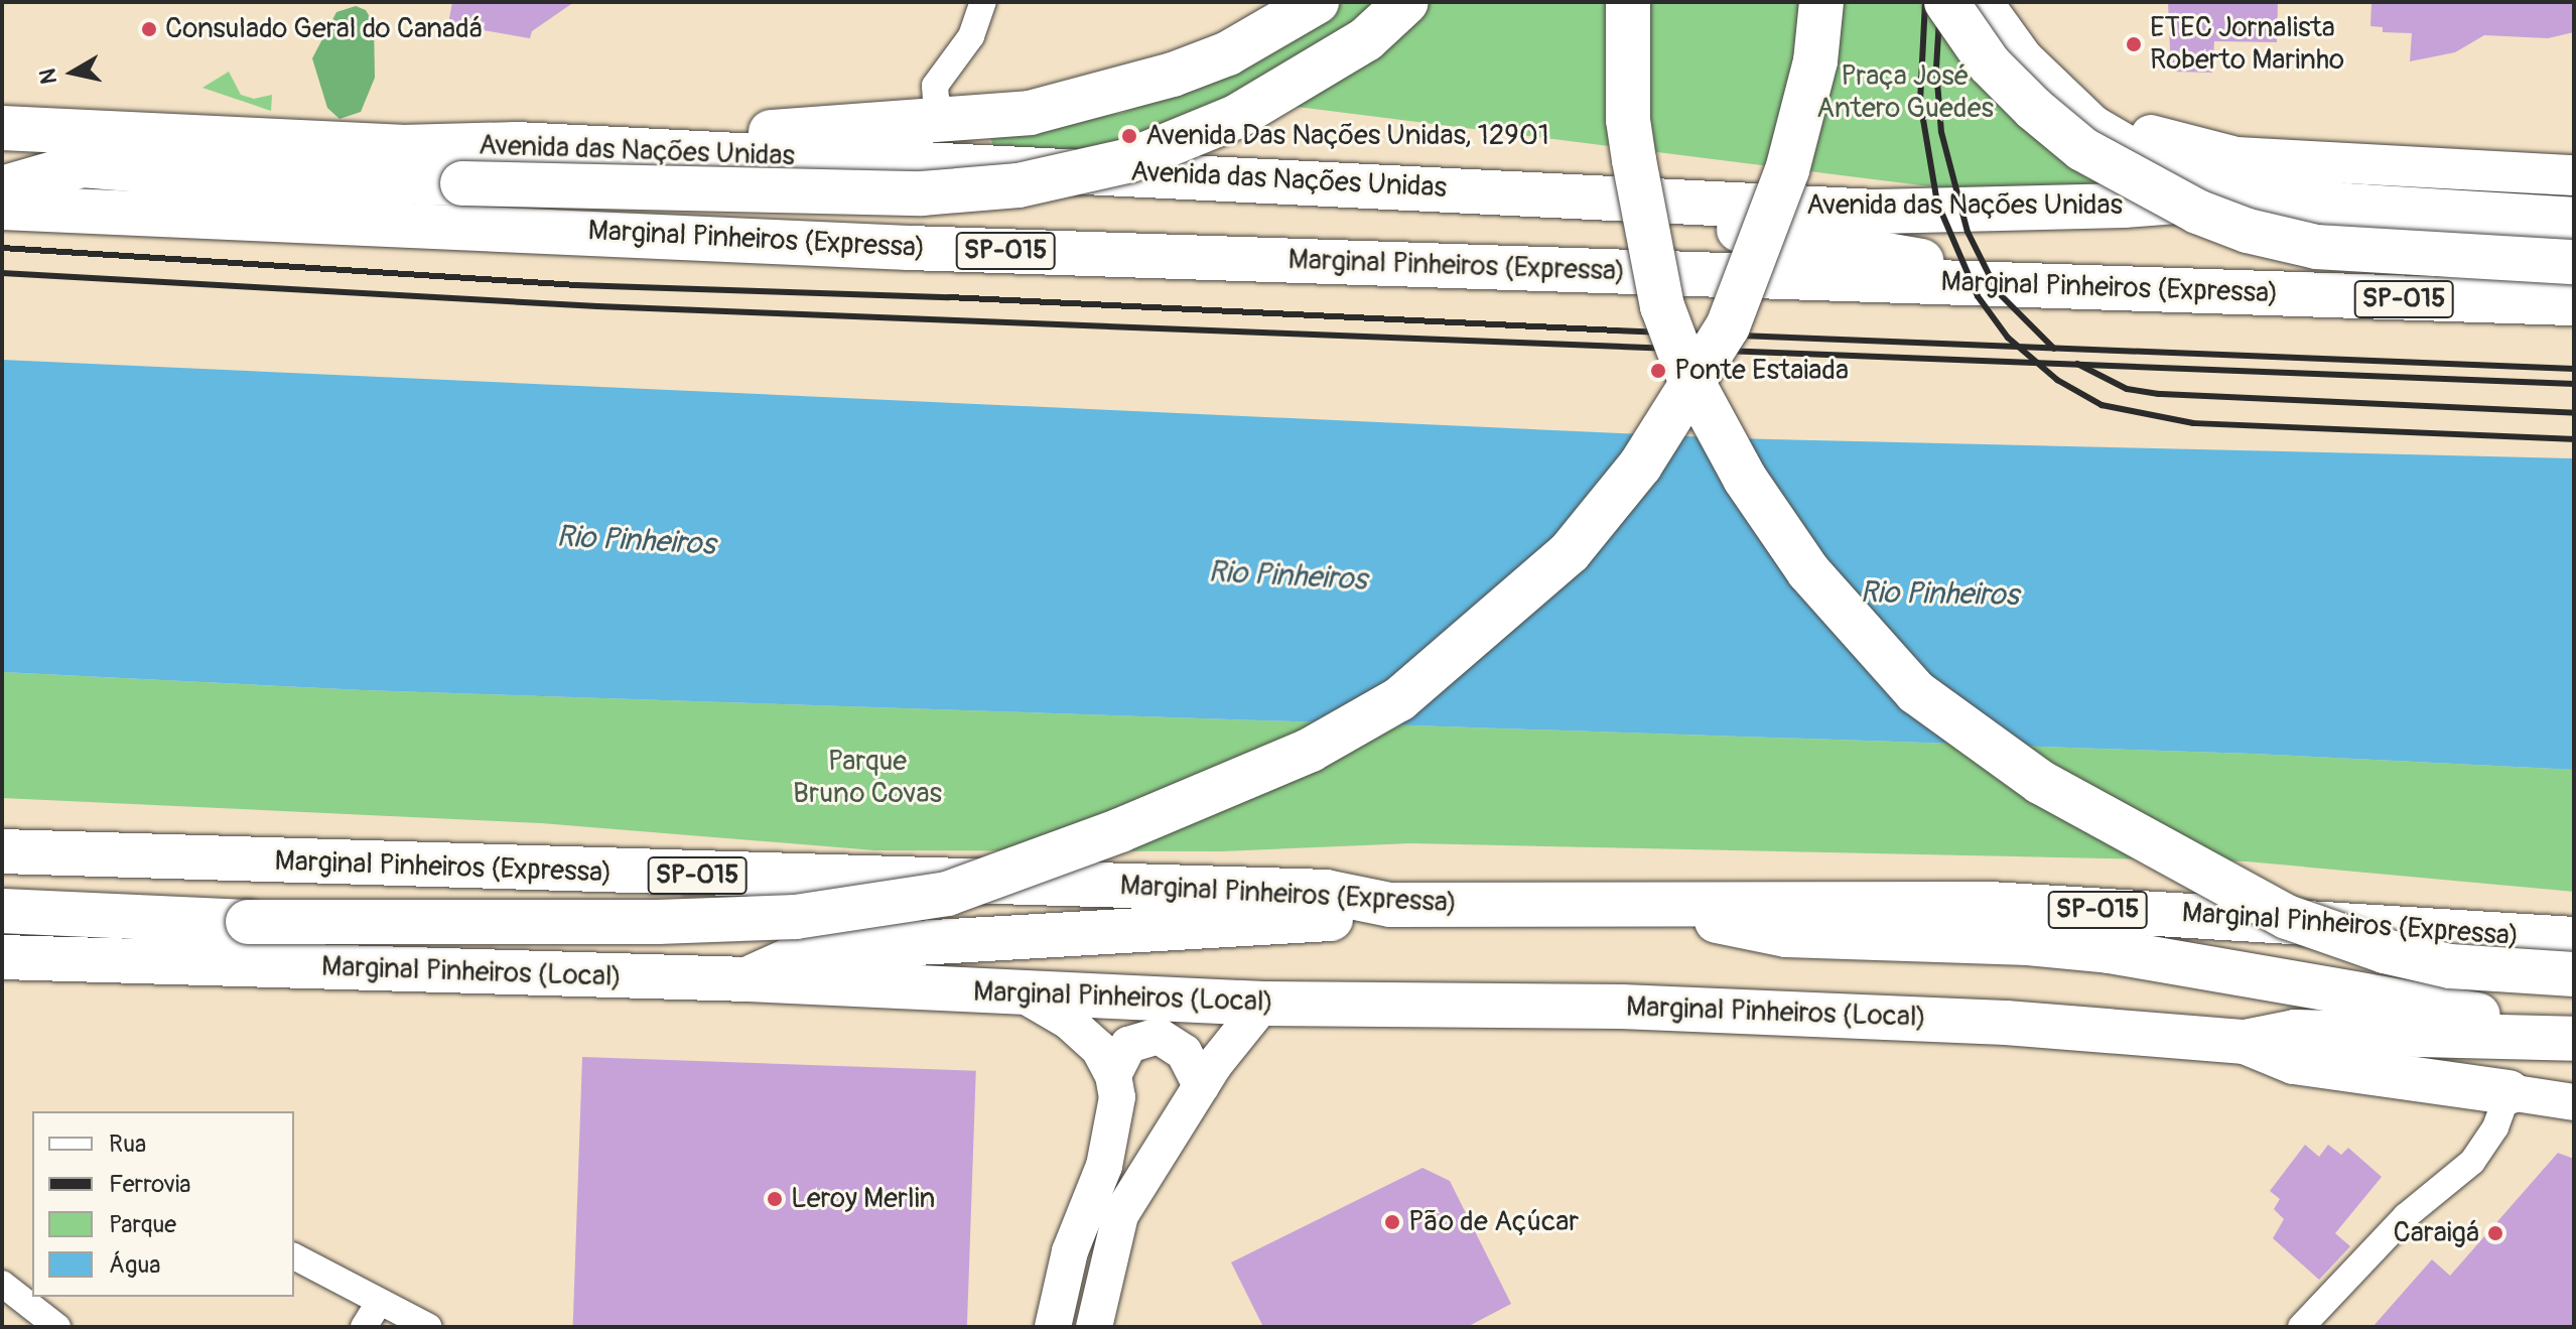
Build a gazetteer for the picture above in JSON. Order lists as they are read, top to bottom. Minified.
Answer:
{"streets":{"highway":["Avenida das Nações Unidas","Marginal Pinheiros (Expressa)","SP-015","Marginal Pinheiros (Local)"]},"water":["Rio Pinheiros"],"parks":["Praça José Antero Guedes","Parque Bruno Covas"],"places":["Consulado Geral do Canadá","ETEC Jornalista Roberto Marinho","Avenida Das Nações Unidas, 12901","Ponte Estaiada","Leroy Merlin","Pão de Açúcar","Caraigá"],"legend":["Rua","Ferrovia","Parque","Água"],"north":"left"}
